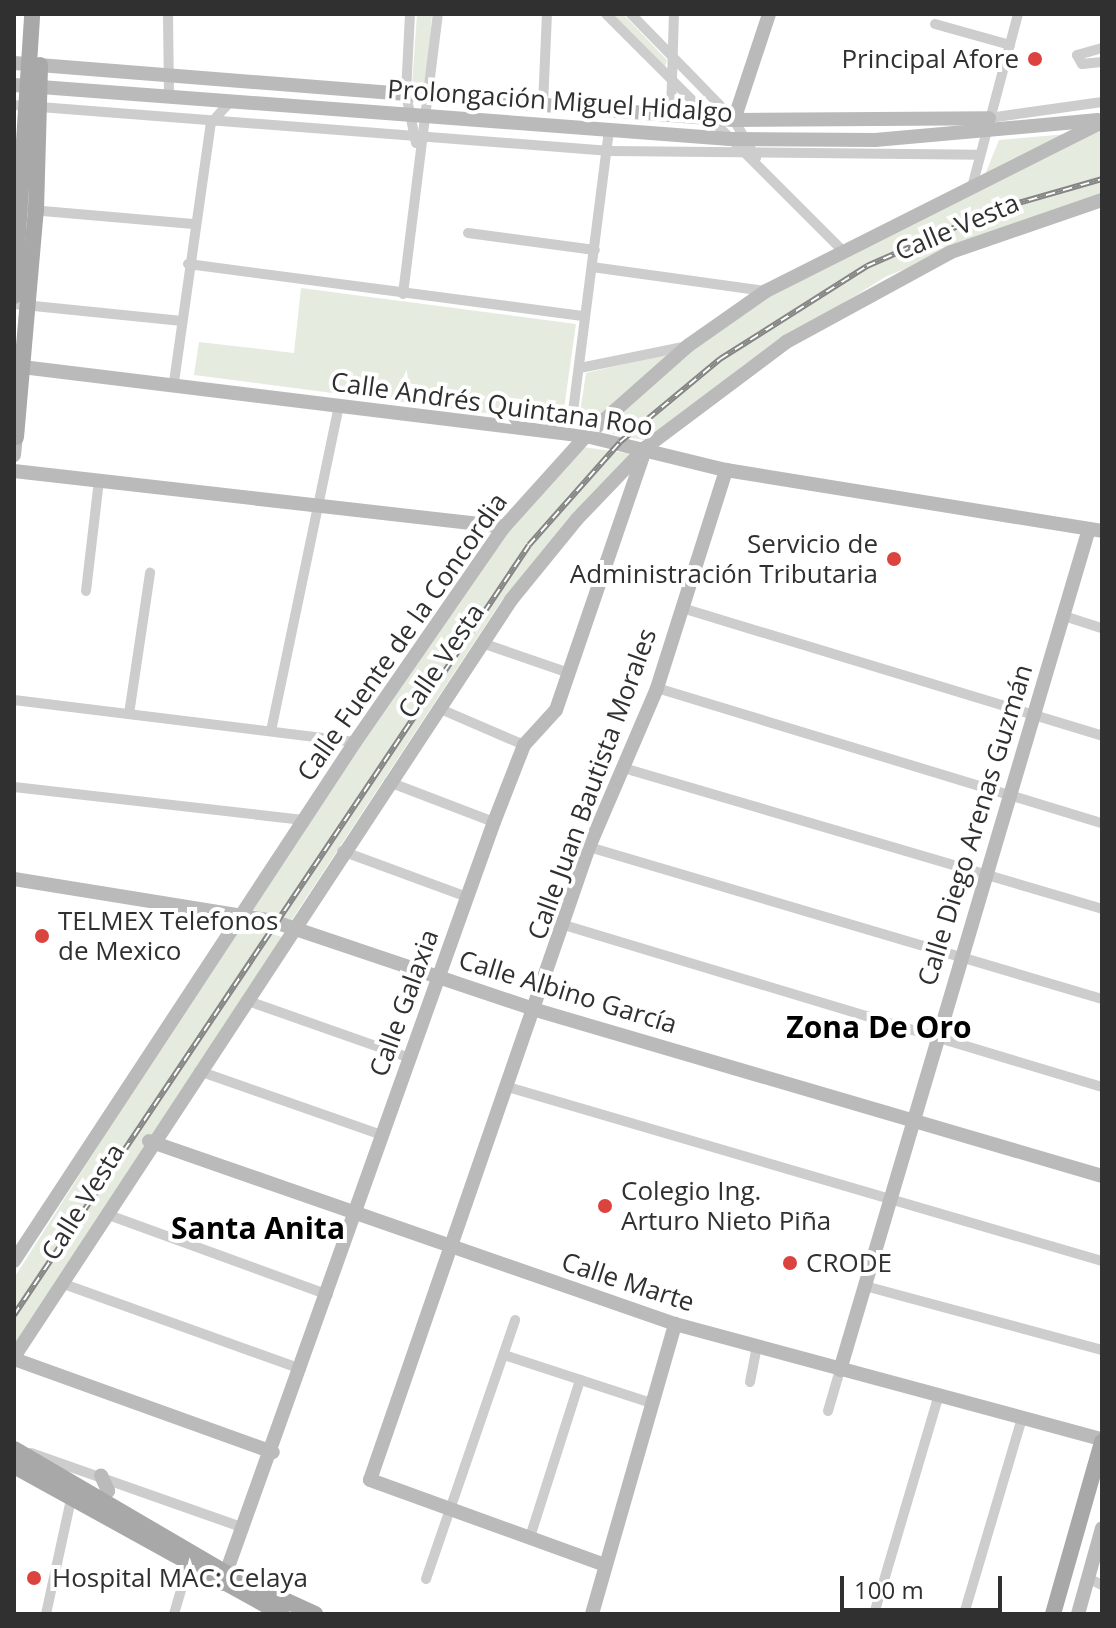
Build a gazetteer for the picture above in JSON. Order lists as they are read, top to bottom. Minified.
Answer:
{"streets":{"main road":["Prolongación Miguel Hidalgo","Calle Vesta","Calle Andrés Quintana Roo","Calle Fuente de la Concordia","Calle Juan Bautista Morales","Calle Diego Arenas Guzmán","Calle Albino García","Calle Galaxia","Calle Marte"]},"crossings":[["Prolongación Miguel Hidalgo","Calle Fuente de la Concordia"],["Calle Vesta","Calle Andrés Quintana Roo"],["Calle Vesta","Calle Albino García"],["Calle Vesta","Calle Galaxia"],["Calle Vesta","Calle Marte"],["Calle Andrés Quintana Roo","Calle Fuente de la Concordia"],["Calle Andrés Quintana Roo","Calle Juan Bautista Morales"],["Calle Andrés Quintana Roo","Calle Diego Arenas Guzmán"],["Calle Andrés Quintana Roo","Calle Galaxia"],["Calle Fuente de la Concordia","Calle Albino García"],["Calle Juan Bautista Morales","Calle Albino García"],["Calle Juan Bautista Morales","Calle Marte"],["Calle Diego Arenas Guzmán","Calle Albino García"],["Calle Diego Arenas Guzmán","Calle Marte"],["Calle Albino García","Calle Galaxia"],["Calle Galaxia","Calle Marte"]],"districts":["Zona De Oro","Santa Anita"],"places":["Principal Afore","Servicio de Administración Tributaria","TELMEX Telefonos de Mexico","Colegio Ing. Arturo Nieto Piña","CRODE","Hospital MAC: Celaya"],"scale_bar":"100 m"}
